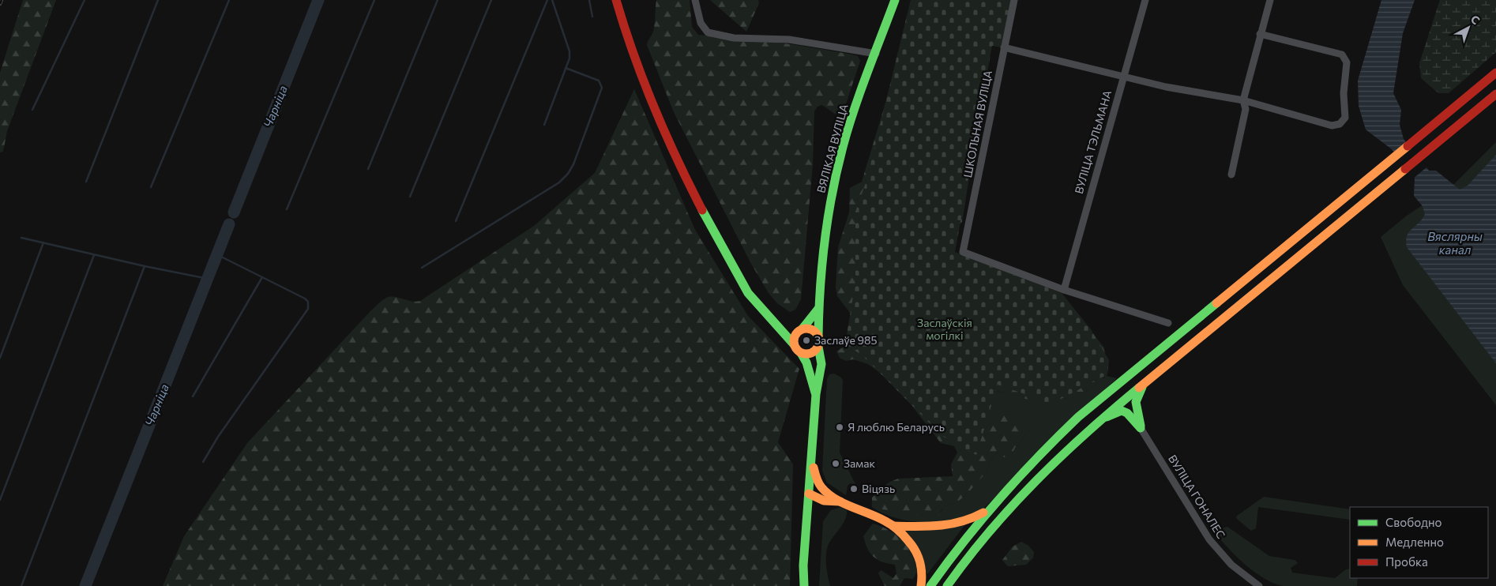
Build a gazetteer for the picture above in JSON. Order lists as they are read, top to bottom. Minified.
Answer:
{"streets":{"main road":["ВЯЛІКАЯ ВУЛІЦА"],"street":["ШКОЛЬНАЯ ВУЛІЦА","ВУЛІЦА ТЭЛЬМАНА","ВУЛІЦА ГОНАЛЕС"]},"crossings":[["ШКОЛЬНАЯ ВУЛІЦА","ВУЛІЦА ТЭЛЬМАНА"]],"water":["Чарніца","Вяслярны канал"],"parks":["Заслаўскія могілкі"],"places":["Заслаўе 985","Я люблю Беларусь","Замак","Віцязь"],"legend":["Свободно","Медленно","Пробка"],"north":"top right"}
